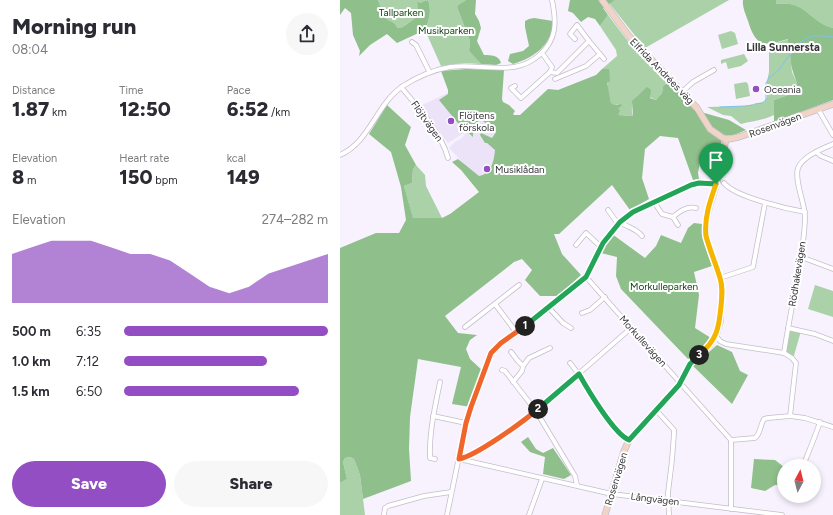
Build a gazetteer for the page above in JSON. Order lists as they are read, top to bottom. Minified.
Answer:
{"streets":{"street":["Elfrida Andrées väg","Flöjtvägen","Rosenvägen","Rödhakevägen","Morkullevägen","Långvägen"]},"crossings":[["Elfrida Andrées väg","Rosenvägen"],["Rosenvägen","Morkullevägen"],["Rosenvägen","Långvägen"]],"districts":["Lilla Sunnersta"],"parks":["Tallparken","Musikparken","Morkulleparken"],"places":["Oceania","Flöjtens förskola","Musiklådan"],"north":"top","page":{"heading":["Morning run","08:04"],"stats":[["Distance","1.87 km"],["Time","12:50"],["Pace","6:52 /km"],["Elevation","8 m"],["Heart rate","150 bpm"],["kcal","149"]],"chart":["Elevation","274–282 m"],"list":[{"name":"500 m","note":"6:35"},{"name":"1.0 km","note":"7:12"},{"name":"1.5 km","note":"6:50"}],"pins":["1","3","2"],"buttons":["Save","Share"]}}
